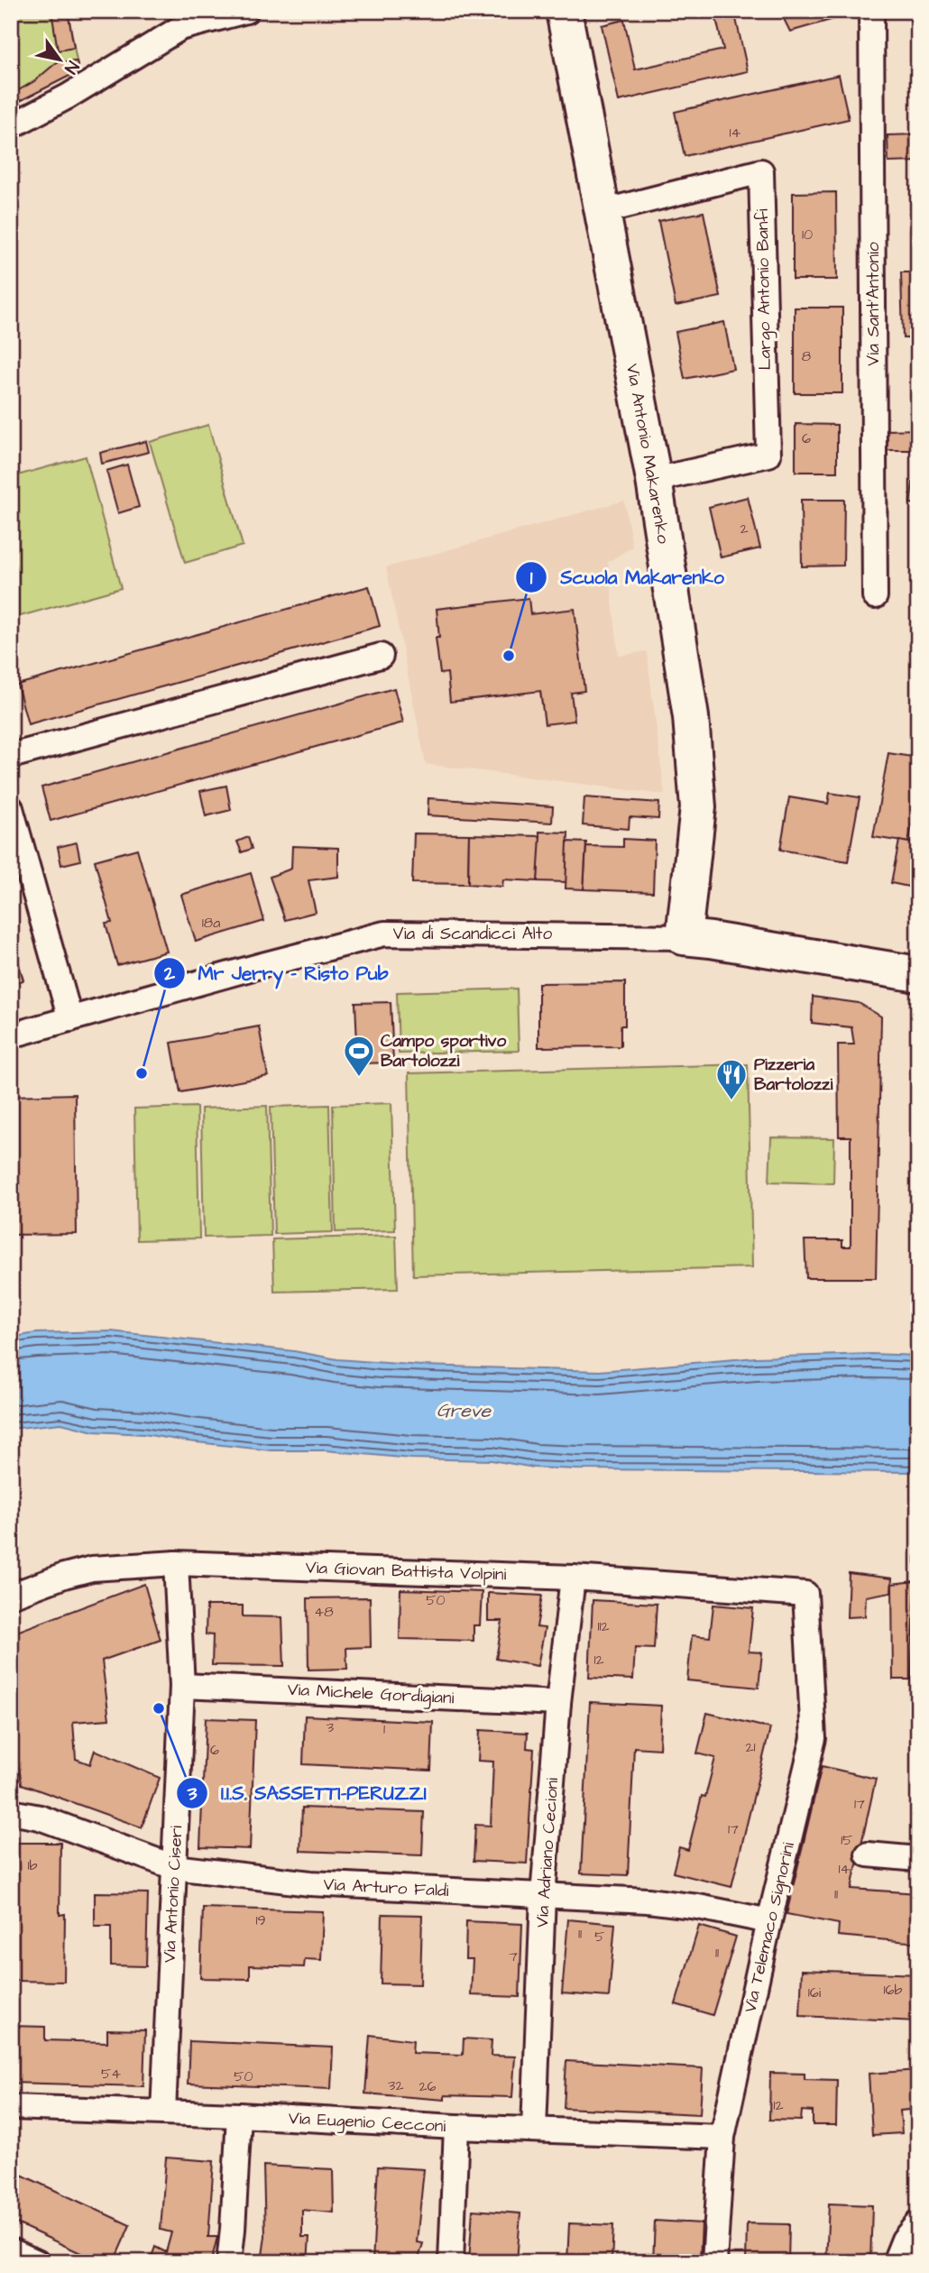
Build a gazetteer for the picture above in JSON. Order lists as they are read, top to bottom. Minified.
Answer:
{"streets":{"street":["Largo Antonio Banfi","Via Sant'Antonio","Via Antonio Makarenko","Via di Scandicci Alto","Via Giovan Battista Volpini","Via Michele Gordigiani","Via Adriano Cecioni","Via Arturo Faldi","Via Antonio Ciseri","Via Telemaco Signorini","Via Eugenio Cecconi"]},"crossings":[["Largo Antonio Banfi","Via Antonio Makarenko"],["Via Antonio Makarenko","Via di Scandicci Alto"],["Via Giovan Battista Volpini","Via Adriano Cecioni"],["Via Giovan Battista Volpini","Via Antonio Ciseri"],["Via Giovan Battista Volpini","Via Telemaco Signorini"],["Via Michele Gordigiani","Via Adriano Cecioni"],["Via Michele Gordigiani","Via Antonio Ciseri"],["Via Adriano Cecioni","Via Arturo Faldi"],["Via Adriano Cecioni","Via Eugenio Cecconi"],["Via Arturo Faldi","Via Antonio Ciseri"],["Via Arturo Faldi","Via Telemaco Signorini"],["Via Antonio Ciseri","Via Eugenio Cecconi"],["Via Telemaco Signorini","Via Eugenio Cecconi"]],"water":["Greve"],"places":{"other":["Scuola Makarenko","Mr Jerry - Risto Pub","I.I.S. SASSETTI-PERUZZI"],"sports":["Campo sportivo Bartolozzi"],"restaurant":["Pizzeria Bartolozzi"]},"house_numbers":["14","10","8","6","2","18a","50","48","112","12","3","1","21","6","17","17","15","1b","14","11","19","11","5","11","7","16b","16i","54","50","32","26","12"],"north":"bottom right"}
